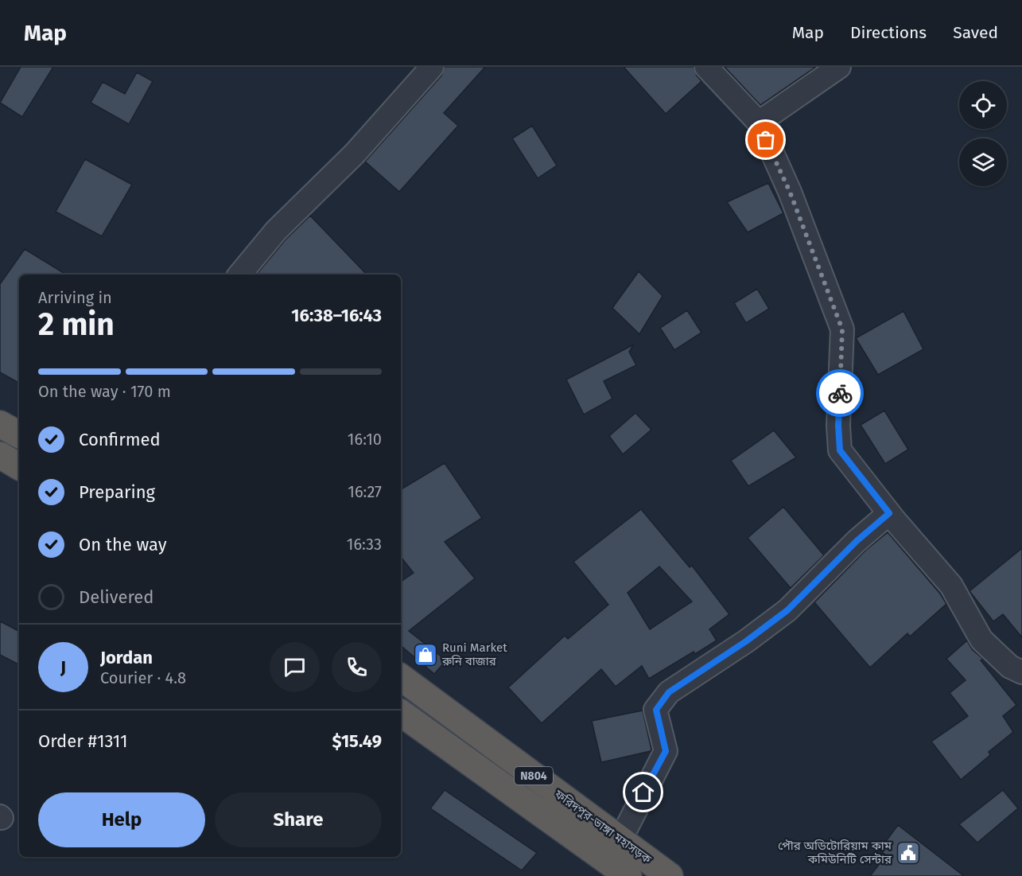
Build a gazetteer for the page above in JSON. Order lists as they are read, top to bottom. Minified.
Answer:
{"streets":{"highway":["N804","ফরিদপুর-ভাঙ্গা মহাসড়ক"]},"places":{"shop":["Runi Market রুনি বাজার"],"public building":["পৌর অডিটোরিয়াম কাম কমিউনিটি সেন্টার"]},"page":{"header":"Map","nav":["Map","Directions","Saved"],"heading":["2 min","Arriving in","16:38–16:43"],"panel":["Jordan","Courier · 4.8","Order #1311","$15.49"],"bar":"On the way · 170 m","list":[["Confirmed","16:10"],["Preparing","16:27"],["On the way","16:33"],"Delivered"],"round":"J","buttons":["Help","Share"]}}
